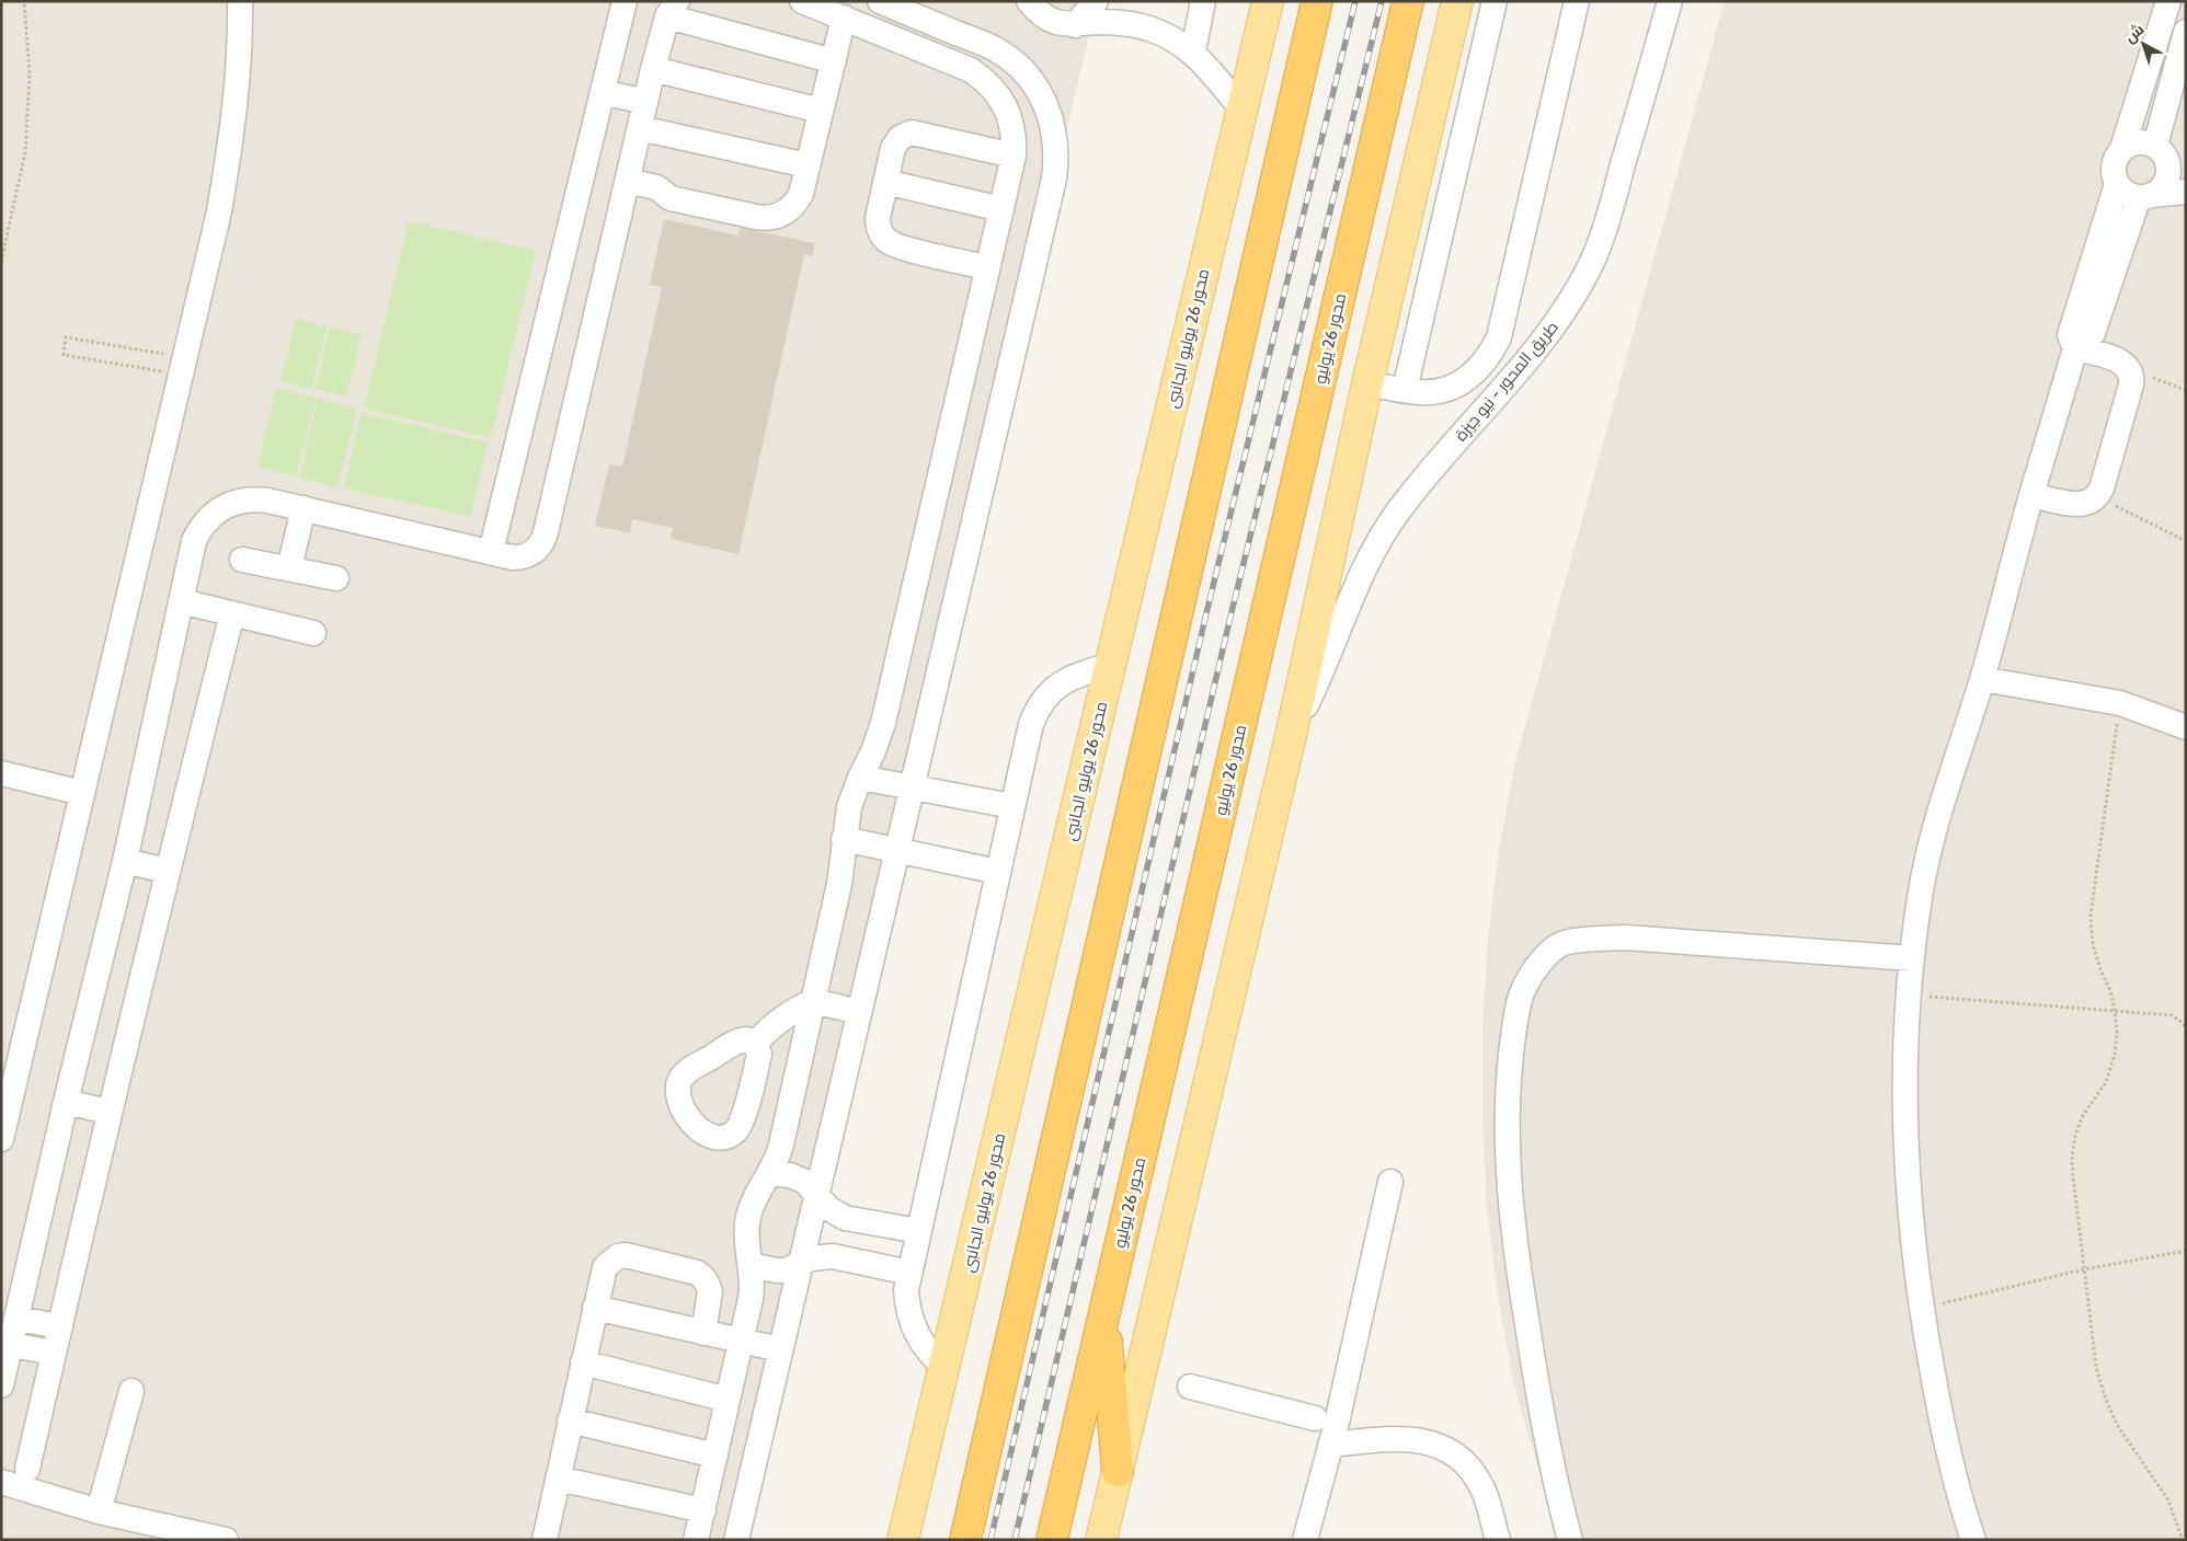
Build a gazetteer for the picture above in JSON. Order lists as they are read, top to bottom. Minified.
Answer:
{"streets":{"highway":["محور 26 يوليو"],"main road":["محور 26 يوليو الجانبى"],"street":["طريق المحور - نيو جيزة"]},"north":"top left"}
